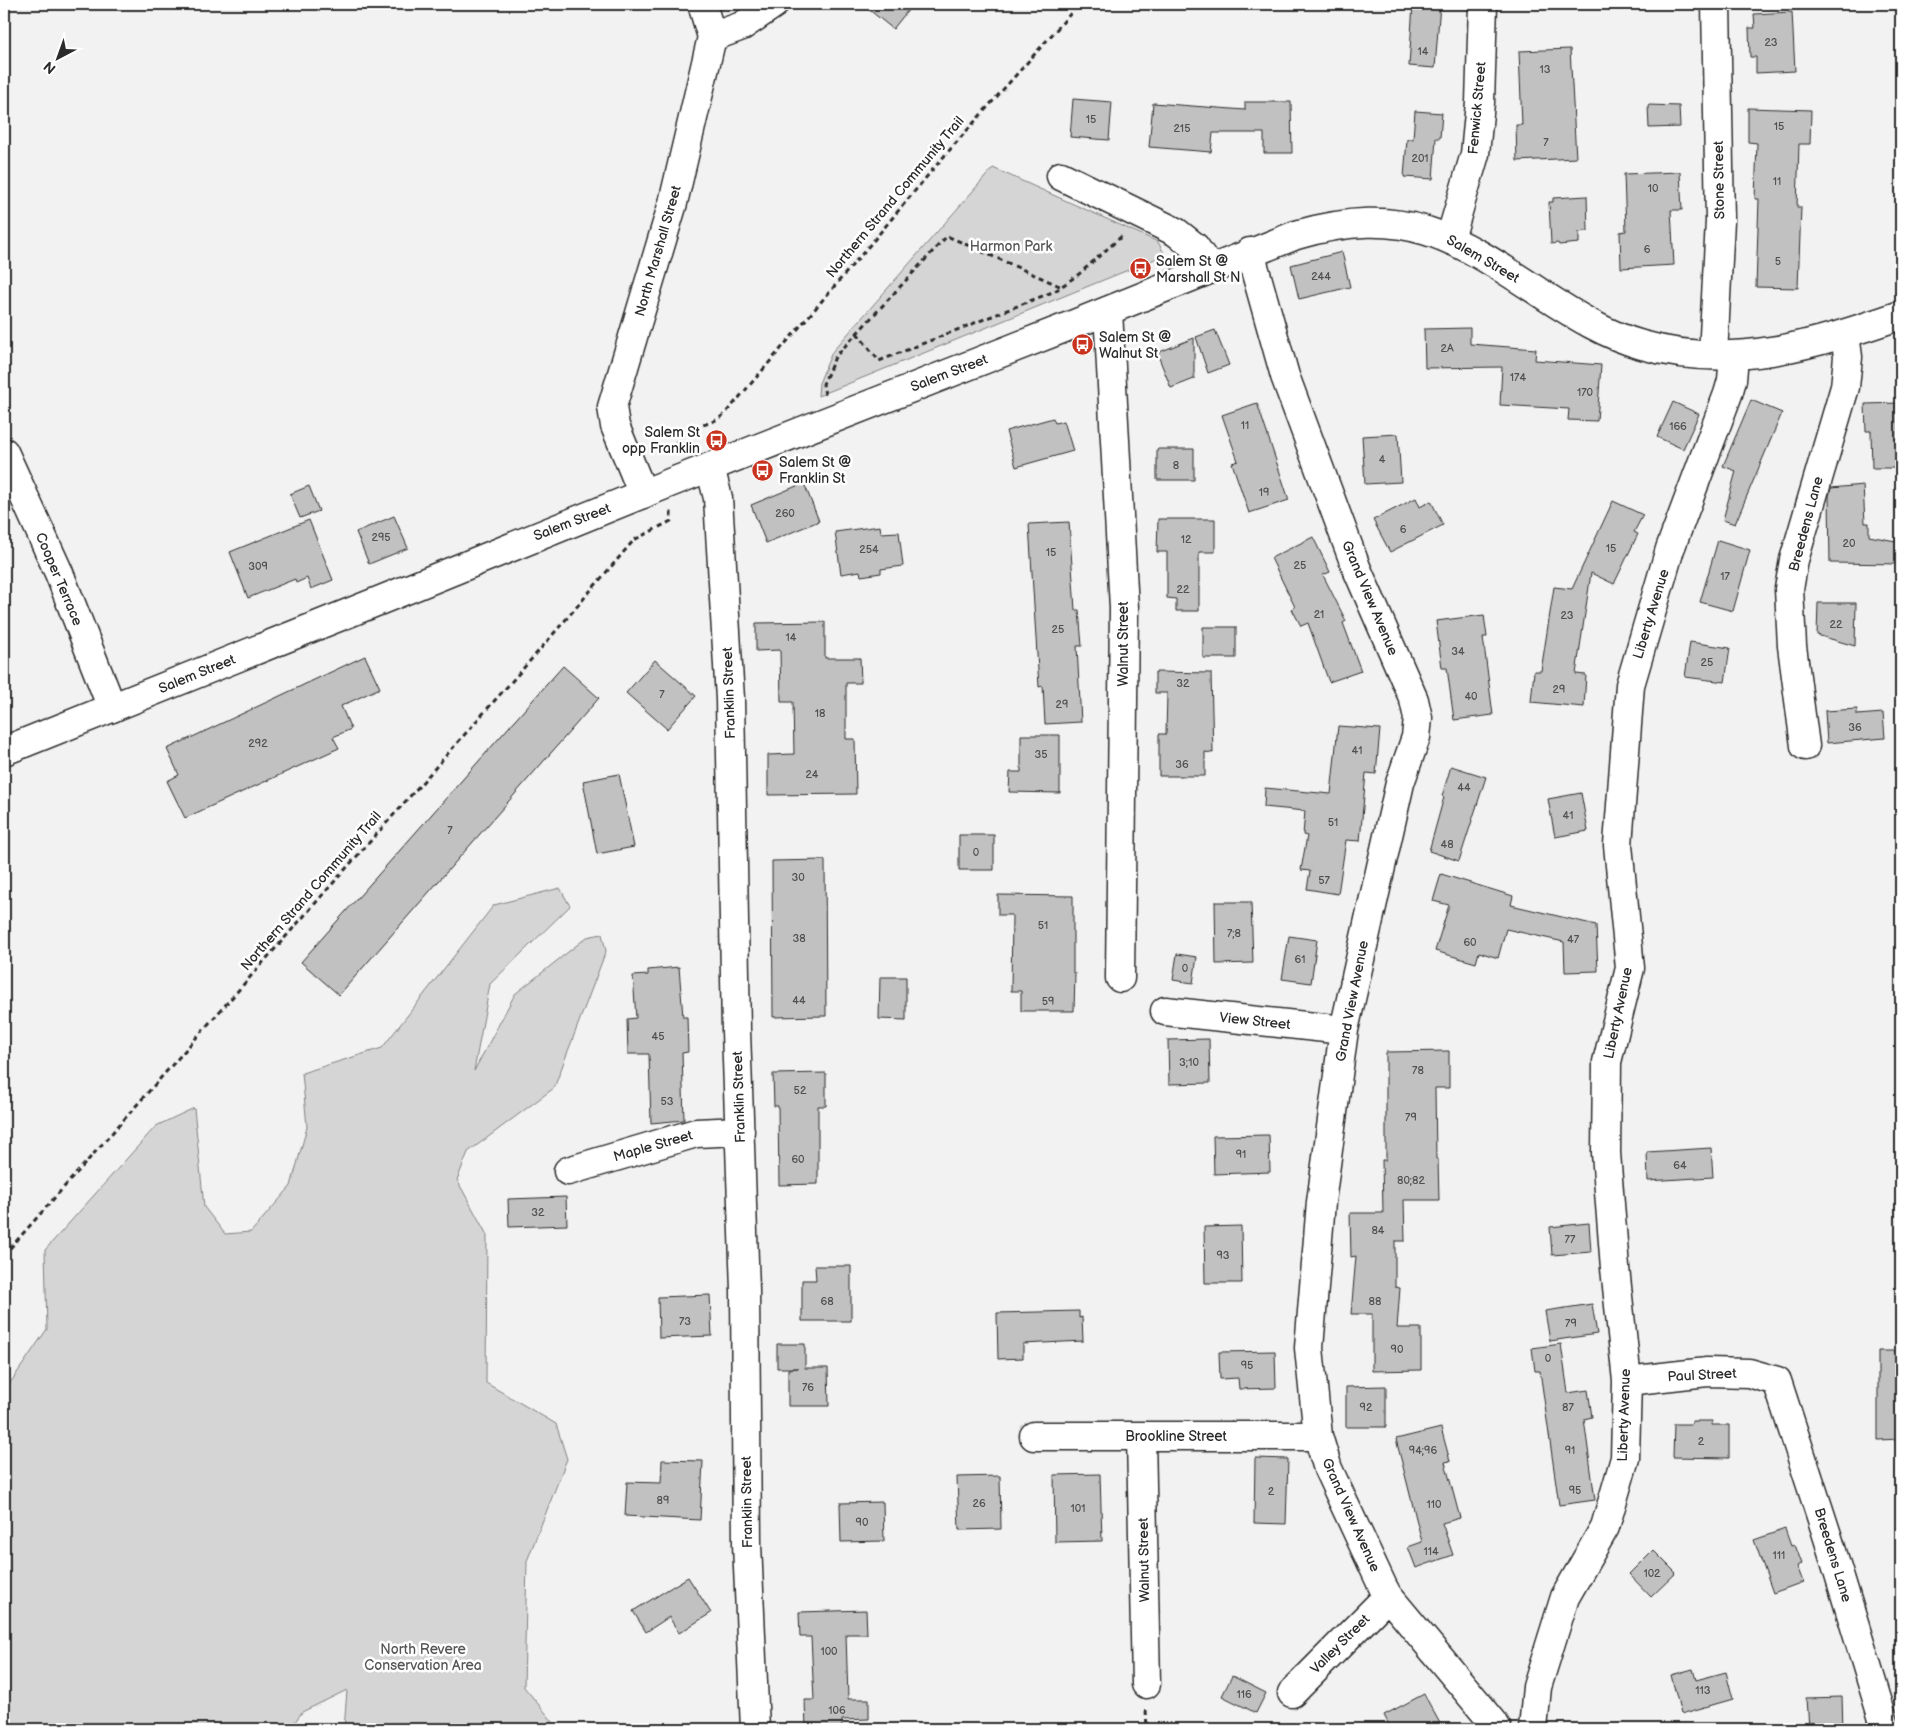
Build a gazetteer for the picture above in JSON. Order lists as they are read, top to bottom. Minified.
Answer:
{"streets":{"street":["Fenwick Street","Stone Street","North Marshall Street","Salem Street","Breedens Lane","Cooper Terrace","Grand View Avenue","Liberty Avenue","Walnut Street","Franklin Street","View Street","Maple Street","Paul Street","Brookline Street","Valley Street"],"path":["Northern Strand Community Trail"]},"crossings":[["Fenwick Street","Salem Street"],["Stone Street","Salem Street"],["Stone Street","Liberty Avenue"],["North Marshall Street","Salem Street"],["Salem Street","Breedens Lane"],["Salem Street","Cooper Terrace"],["Salem Street","Grand View Avenue"],["Salem Street","Liberty Avenue"],["Salem Street","Walnut Street"],["Salem Street","Franklin Street"],["Breedens Lane","Paul Street"],["Grand View Avenue","View Street"],["Grand View Avenue","Brookline Street"],["Grand View Avenue","Valley Street"],["Liberty Avenue","Paul Street"],["Walnut Street","Brookline Street"],["Franklin Street","Maple Street"]],"parks":["Harmon Park","North Revere Conservation Area"],"places":{"bus stop":["Salem St @ Marshall St N","Salem St @ Walnut St","Salem St opp Franklin","Salem St @ Franklin St"]},"house_numbers":["23","14","13","15","15","215","7","201","11","10","6","5","244","2A","174","170","11","166","4","8","19","260","6","295","12","20","15","254","15","25","309","17","22","21","23","22","25","14","34","25","32","29","7","40","29","18","36","292","41","35","36","24","44","41","51","7","48","0","30","57","51","7;8","38","47","60","61","0","44","59","45","3;10","78","52","53","79","91","60","64","80;82","32","84","77","93","68","88","73","79","90","0","95","76","92","87","2","94;96","91","95","2","89","26","110","101","90","114","111","102","100","113","116","106"],"north":"bottom left"}
